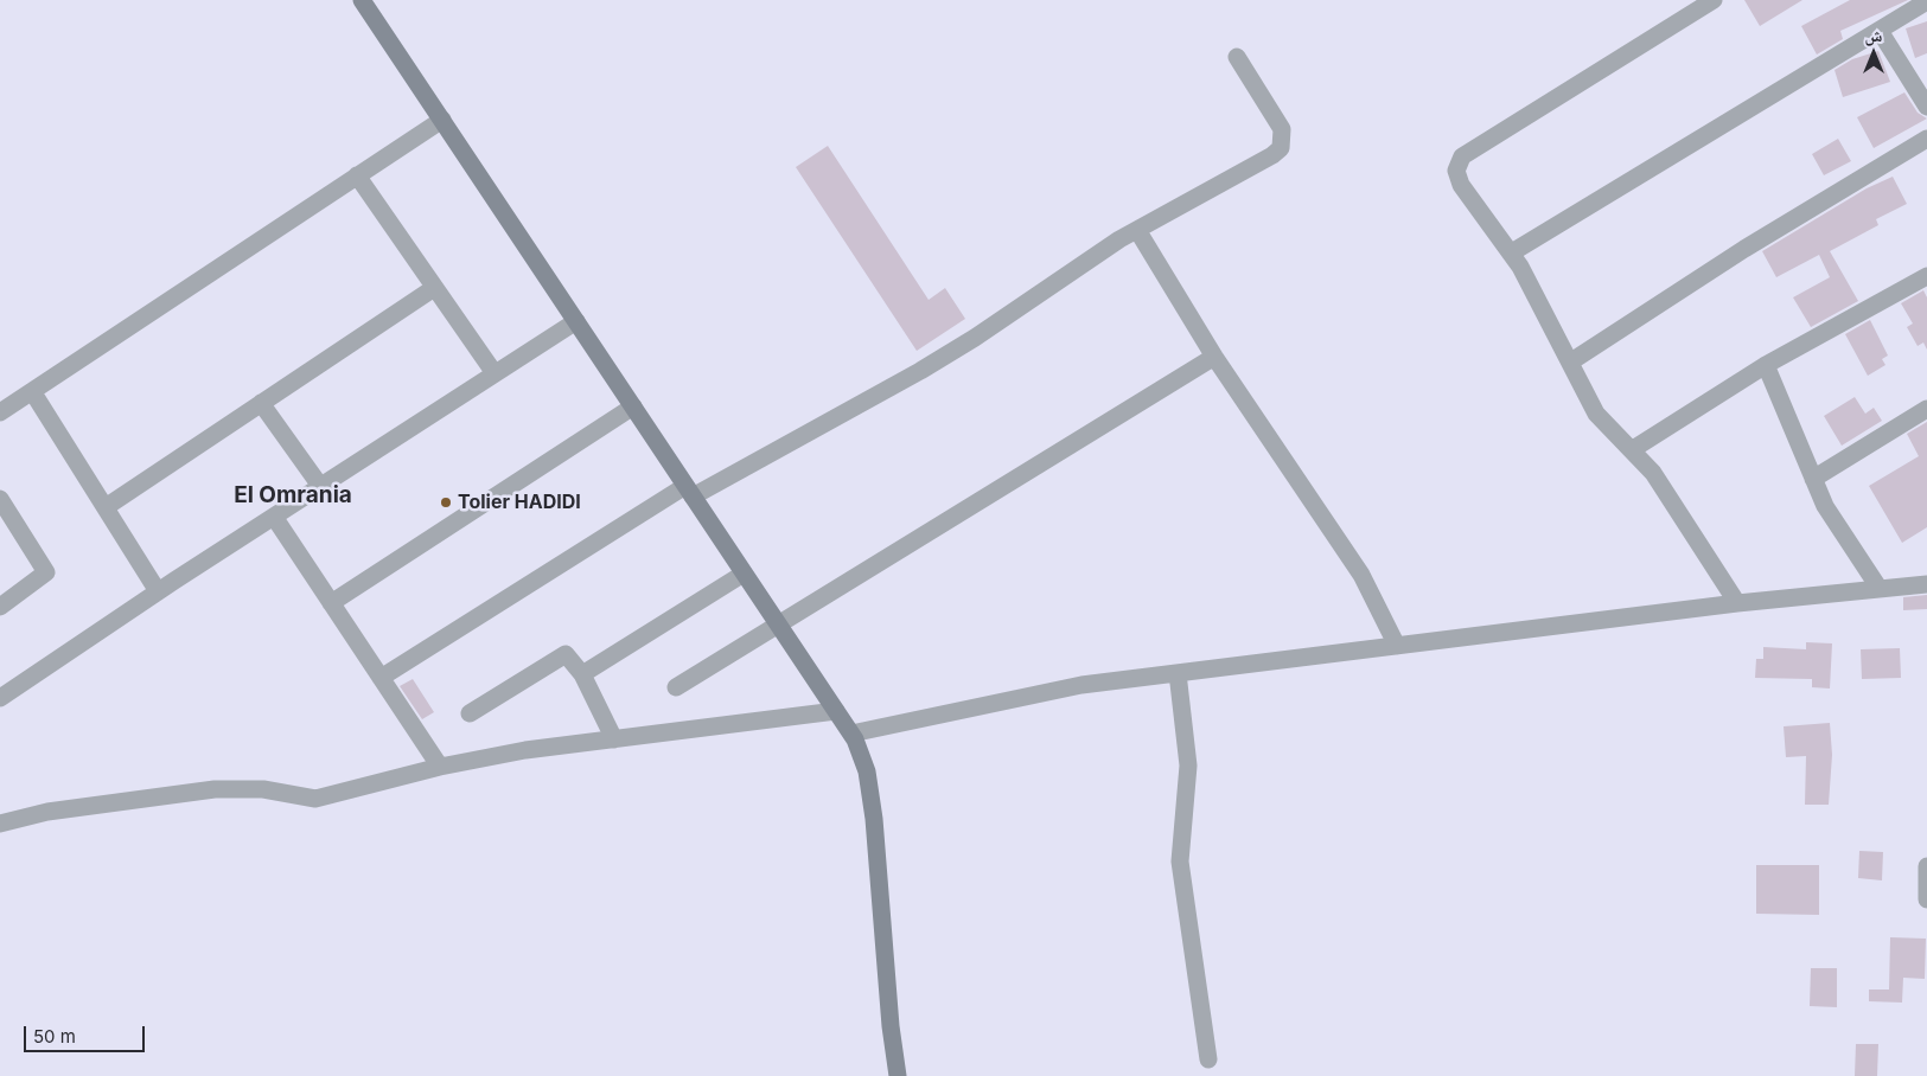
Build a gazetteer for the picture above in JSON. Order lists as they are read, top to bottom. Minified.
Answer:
{"districts":["El Omrania"],"places":["Tolier HADIDI"],"scale_bar":"50 m","north":"top"}
